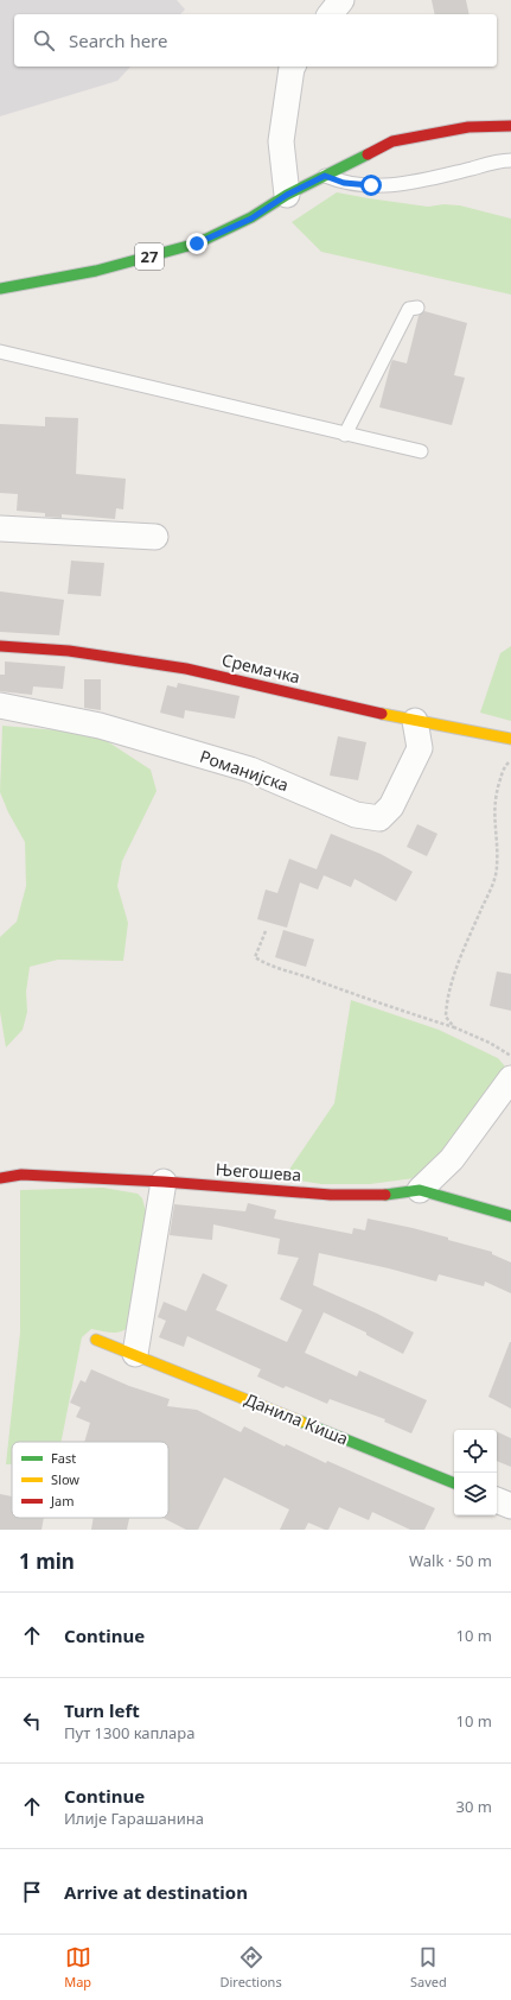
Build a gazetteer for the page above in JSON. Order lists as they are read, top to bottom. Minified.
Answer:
{"streets":{"street":["27","Сремачка","Романијска","Његошева","Данила Киша"]},"crossings":[["Сремачка","Романијска"]],"legend":["Fast","Slow","Jam"],"page":{"search":"Search here","heading":["1 min","Walk · 50 m"],"list":[["Continue","10 m"],["Turn left","Пут 1300 каплара","10 m"],["Continue","Илије Гарашанина","30 m"],"Arrive at destination"],"nav":["Map","Directions","Saved"]}}
